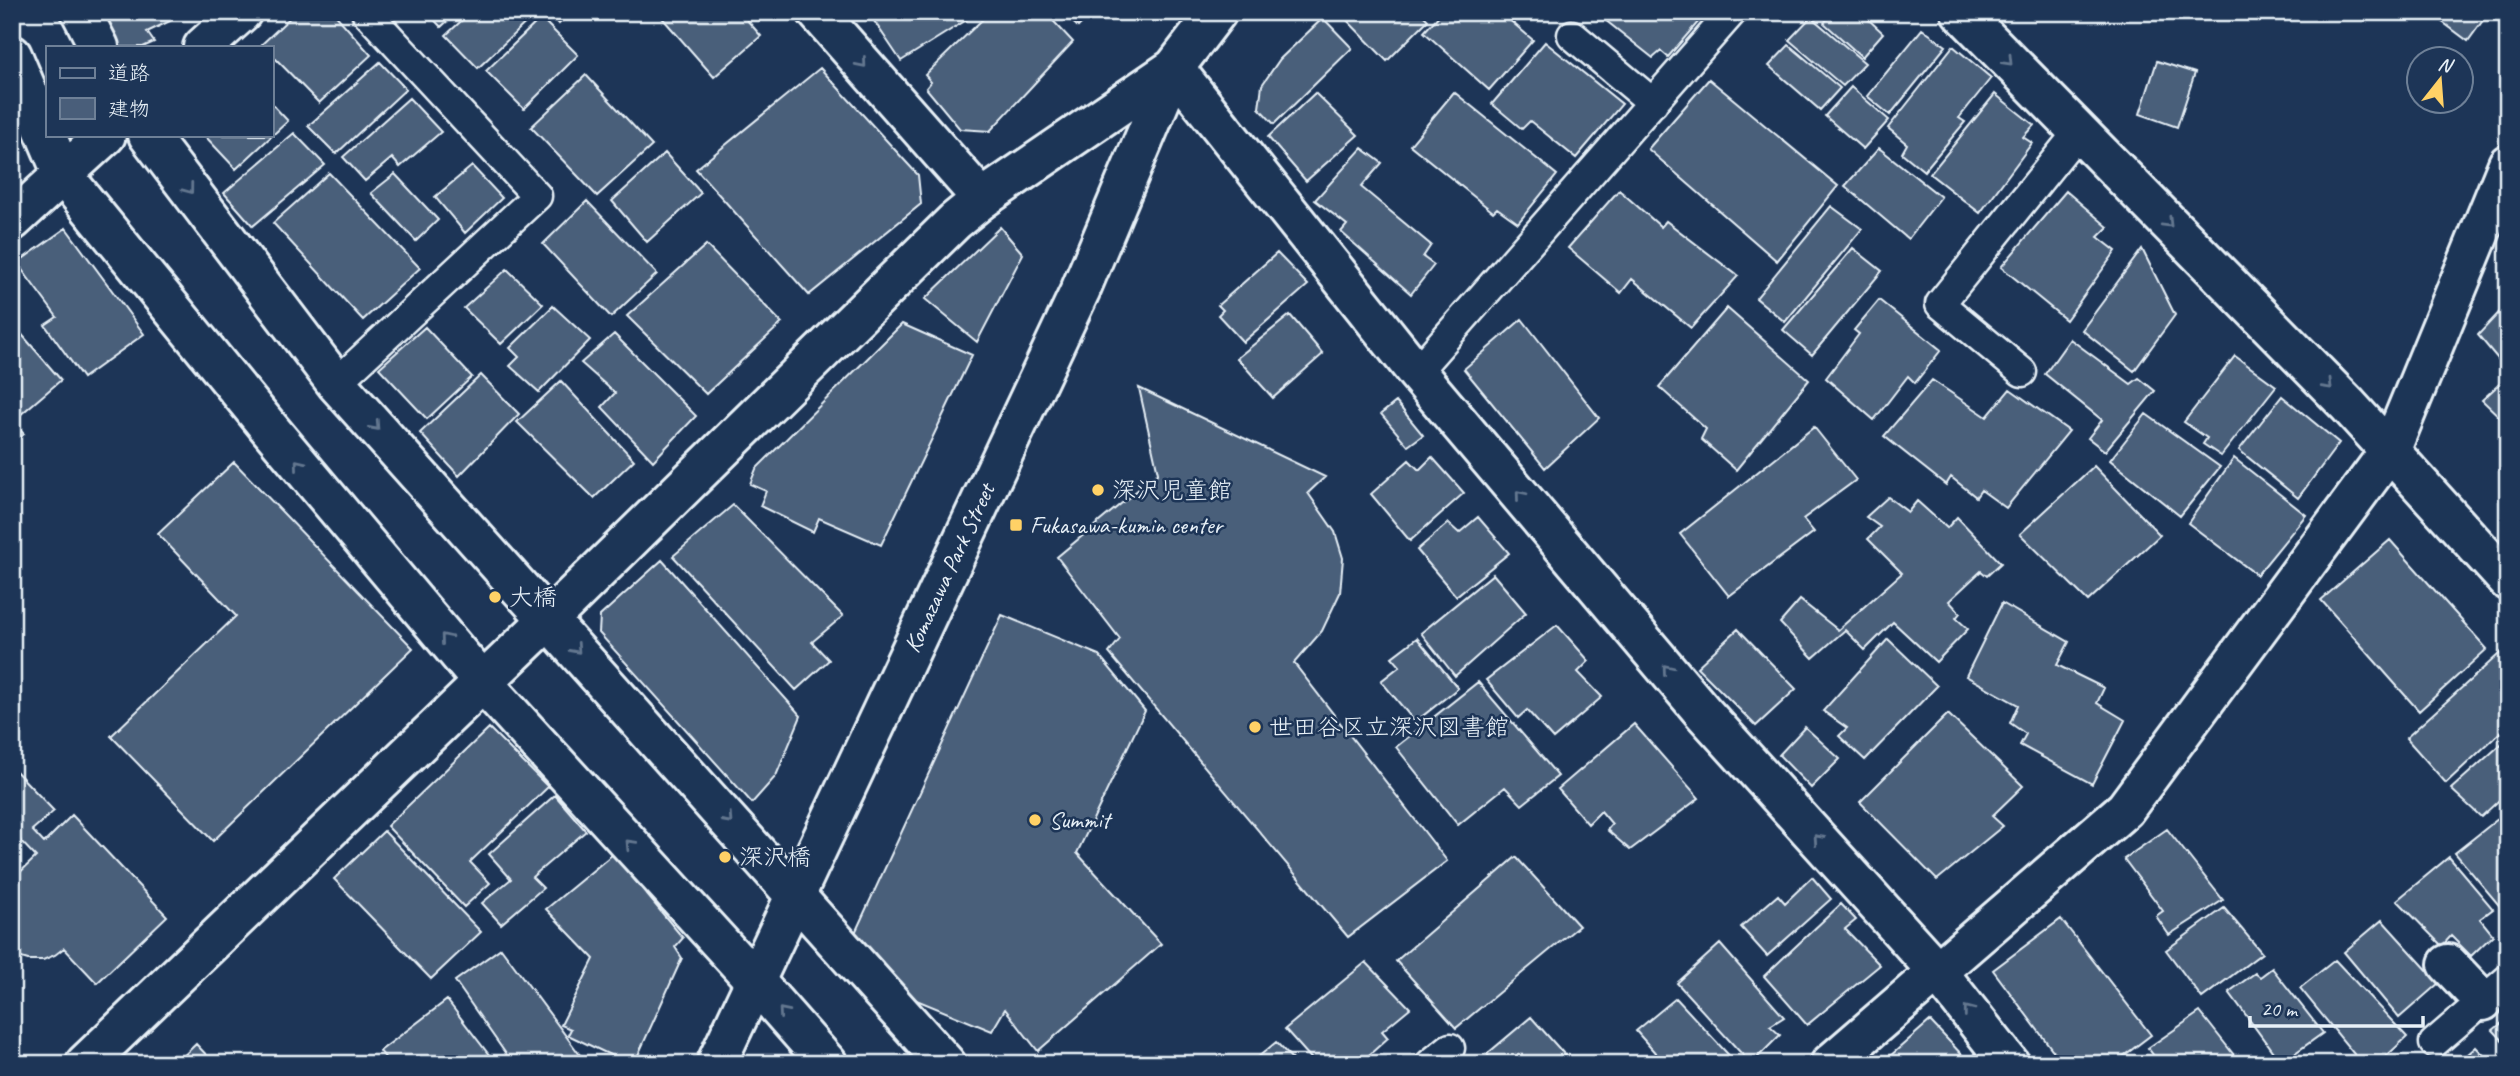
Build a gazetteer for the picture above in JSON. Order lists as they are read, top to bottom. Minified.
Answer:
{"streets":{"street":["Komazawa Park Street"]},"places":{"other":["深沢児童館","大橋","世田谷区立深沢図書館","Summit","深沢橋"],"transit":["Fukasawa-kumin center"]},"legend":["道路","建物"],"scale_bar":"20 m","north":"top"}
